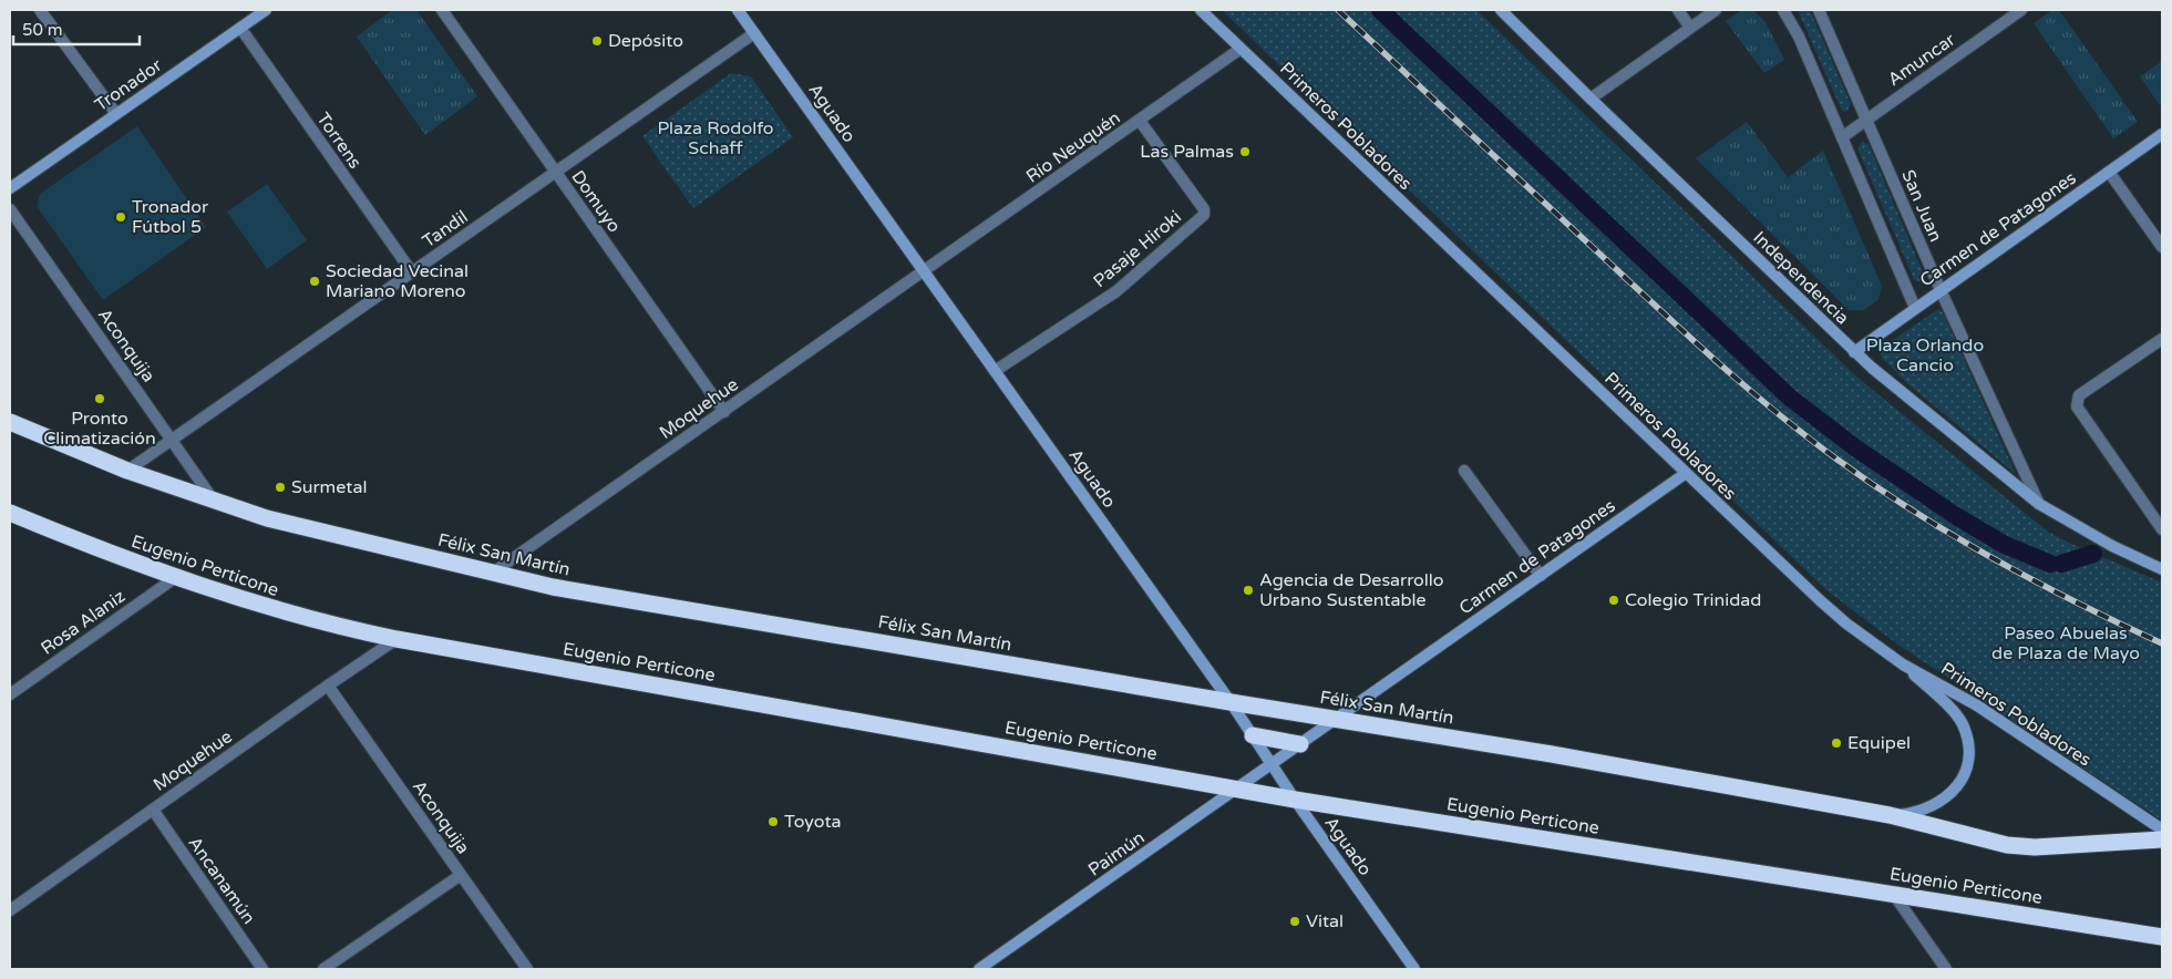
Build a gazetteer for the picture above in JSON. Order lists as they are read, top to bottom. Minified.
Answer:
{"streets":{"highway":["Félix San Martín","Eugenio Perticone"],"street":["Amuncar","Tronador","Aguado","Primeros Pobladores","Torrens","Río Neuquén","Domuyo","San Juan","Tandil","Carmen de Patagones","Pasaje Hiroki","Independencia","Aconquija","Moquehue","Rosa Alaniz","Paimún","Ancanamún"]},"crossings":[["Amuncar","San Juan"],["Tronador","Torrens"],["Aguado","Río Neuquén"],["Aguado","Tandil"],["Aguado","Carmen de Patagones"],["Aguado","Pasaje Hiroki"],["Aguado","Moquehue"],["Aguado","Félix San Martín"],["Aguado","Eugenio Perticone"],["Aguado","Paimún"],["Primeros Pobladores","Río Neuquén"],["Primeros Pobladores","Carmen de Patagones"],["Primeros Pobladores","Félix San Martín"],["Torrens","Tandil"],["Río Neuquén","Pasaje Hiroki"],["Río Neuquén","Moquehue"],["Domuyo","Tandil"],["Domuyo","Moquehue"],["San Juan","Carmen de Patagones"],["San Juan","Independencia"],["Tandil","Aconquija"],["Tandil","Félix San Martín"],["Carmen de Patagones","Independencia"],["Carmen de Patagones","Félix San Martín"],["Carmen de Patagones","Paimún"],["Aconquija","Moquehue"],["Aconquija","Félix San Martín"],["Moquehue","Félix San Martín"],["Moquehue","Eugenio Perticone"],["Moquehue","Ancanamún"],["Eugenio Perticone","Rosa Alaniz"],["Eugenio Perticone","Paimún"]],"parks":["Plaza Rodolfo Schaff","Plaza Orlando Cancio","Paseo Abuelas de Plaza de Mayo"],"places":["Depósito","Las Palmas","Tronador Fútbol 5","Sociedad Vecinal Mariano Moreno","Pronto Climatización","Surmetal","Agencia de Desarrollo Urbano Sustentable","Colegio Trinidad","Equipel","Toyota","Vital"],"scale_bar":"50 m"}
